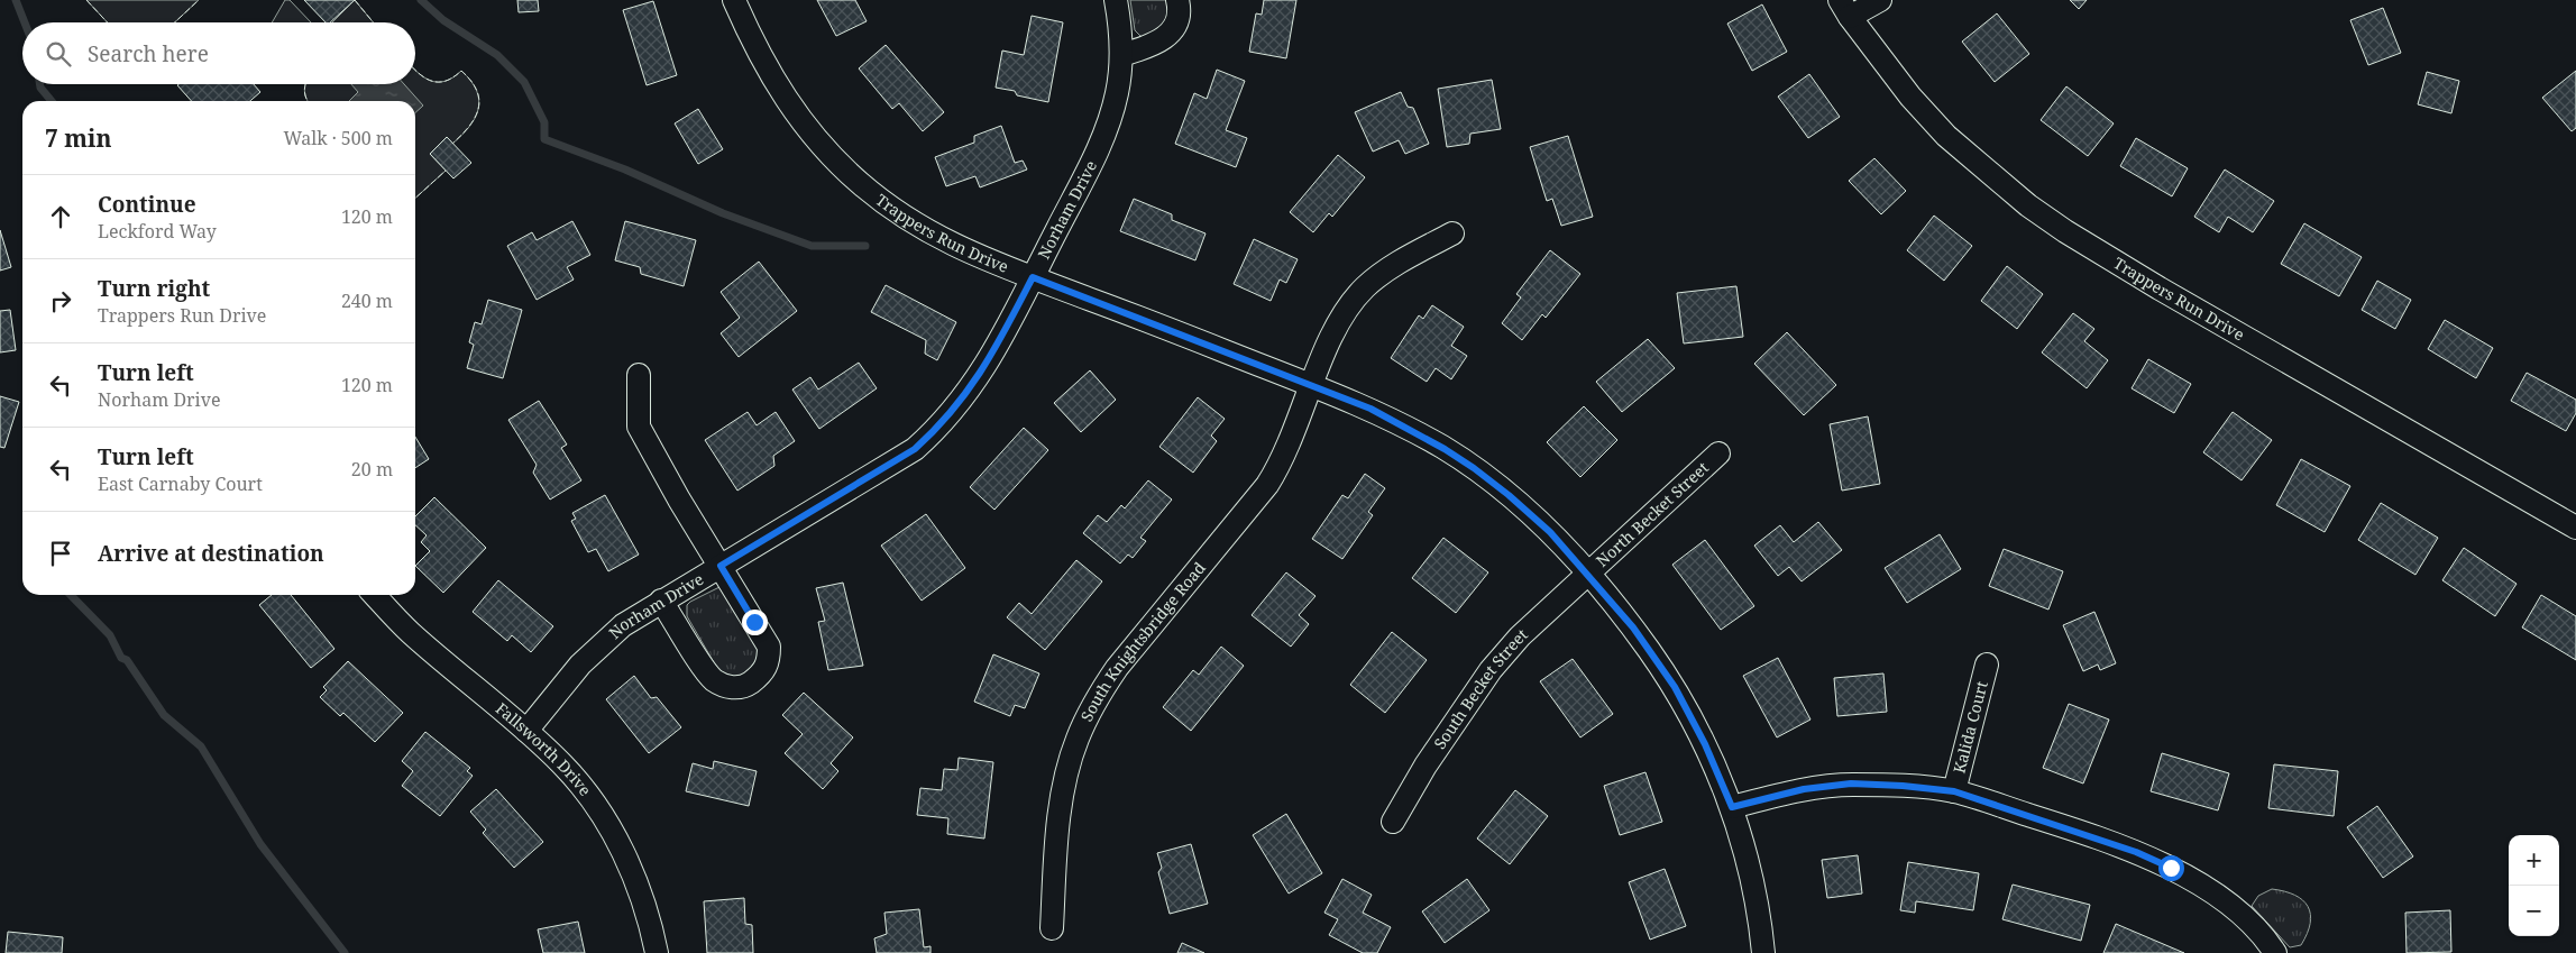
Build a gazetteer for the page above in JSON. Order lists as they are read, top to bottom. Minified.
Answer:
{"streets":{"street":["Norham Drive","Trappers Run Drive","North Becket Street","South Knightsbridge Road","South Becket Street","Kalida Court","Fallsworth Drive"]},"crossings":[["Norham Drive","Trappers Run Drive"],["Norham Drive","Fallsworth Drive"],["Trappers Run Drive","North Becket Street"],["Trappers Run Drive","South Knightsbridge Road"],["Trappers Run Drive","South Becket Street"],["North Becket Street","South Becket Street"]],"page":{"search":"Search here","heading":["7 min","Walk · 500 m"],"list":[["Continue","Leckford Way","120 m"],["Turn right","Trappers Run Drive","240 m"],["Turn left","Norham Drive","120 m"],["Turn left","East Carnaby Court","20 m"],"Arrive at destination"],"map_buttons":["+","−"]}}
